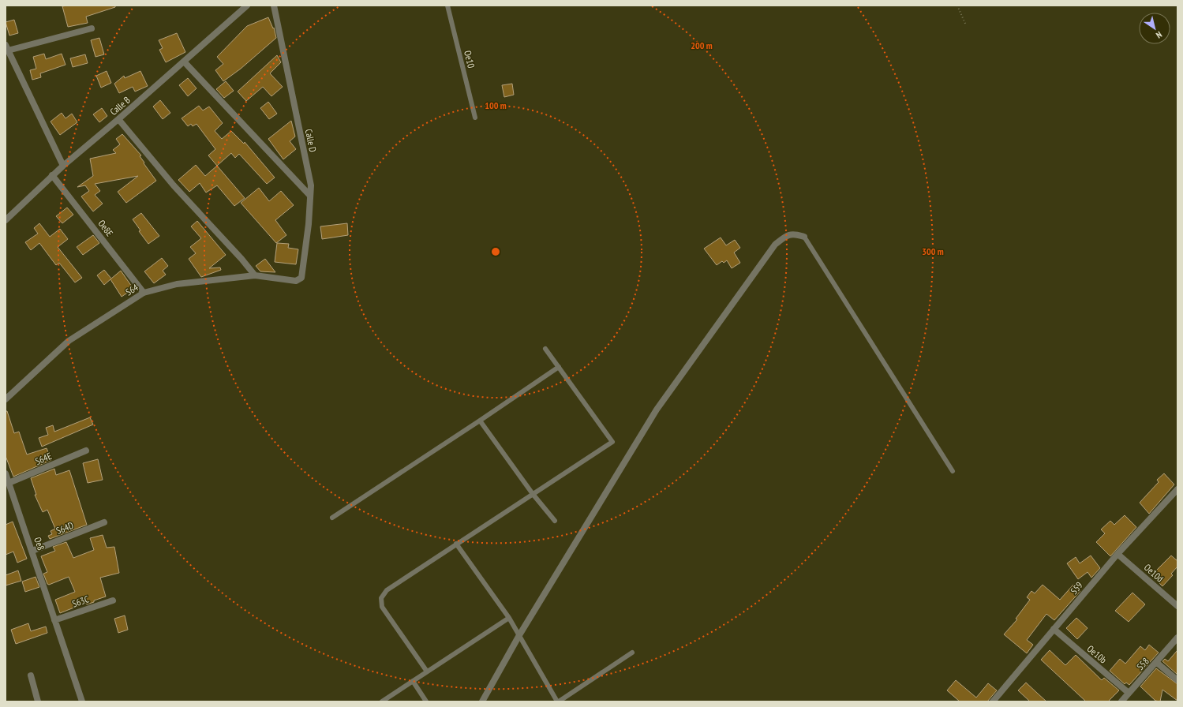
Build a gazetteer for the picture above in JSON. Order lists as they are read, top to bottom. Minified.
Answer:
{"streets":{"street":["Calle B","Calle D","Oe8E","S64","S64E","S64D","Oe8","Oe10d","S59","S63C","Oe10b","S58"],"lane":["Oe10"]},"crossings":[["Calle B","Oe8E"],["Calle D","S64"],["Oe8E","S64"],["S64E","Oe8"],["S64D","Oe8"],["Oe8","S63C"],["Oe10d","S59"],["S59","Oe10b"],["Oe10b","S58"]],"north":"bottom right","rings":["200 m","100 m","300 m"]}
